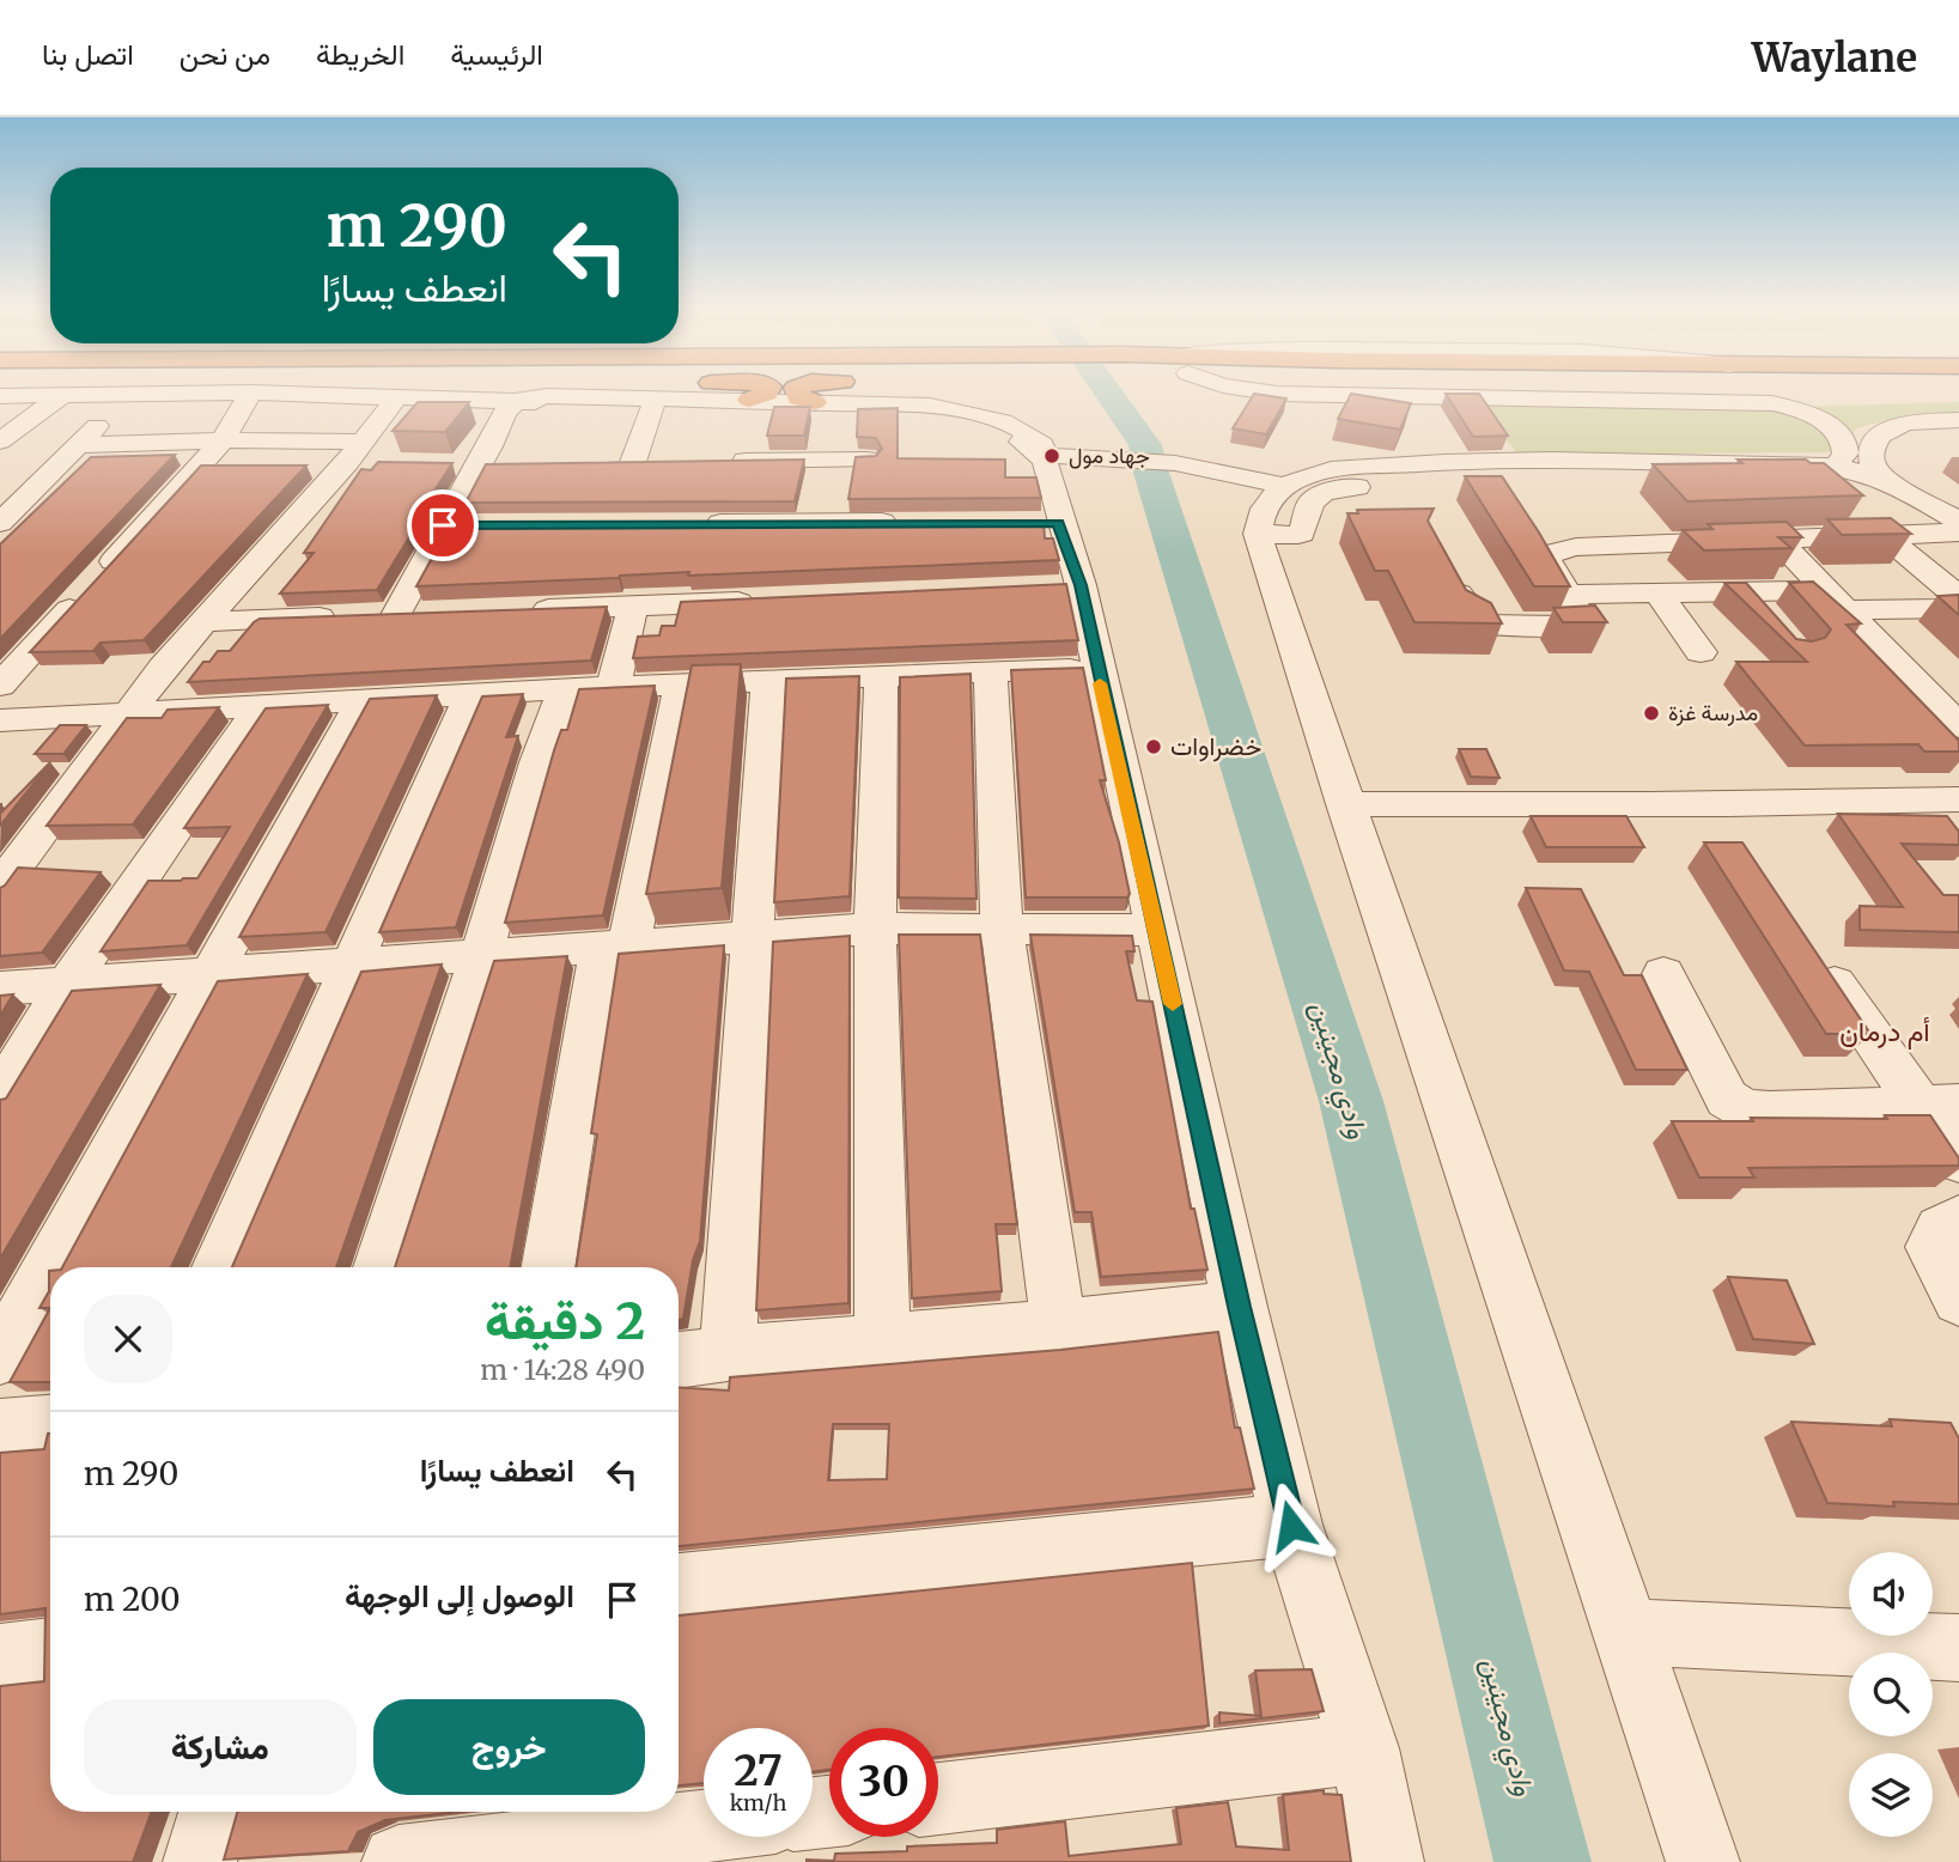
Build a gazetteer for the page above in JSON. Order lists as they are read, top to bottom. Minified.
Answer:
{"districts":["أم درمان"],"water":["وادي مجينين"],"places":["جهاد مول","مدرسة غزة","خضراوات"],"page":{"header":"Waylane","nav":["الرئيسية","الخريطة","من نحن","اتصل بنا"],"turn":["290 m","انعطف يسارًا"],"heading":["2 دقيقة","490 m · 14:28"],"list":[{"name":"انعطف يسارًا","value":"290 m"},{"name":"الوصول إلى الوجهة","value":"200 m"}],"buttons":["خروج","مشاركة"],"speed":"27 km/h","limit":"30"}}
